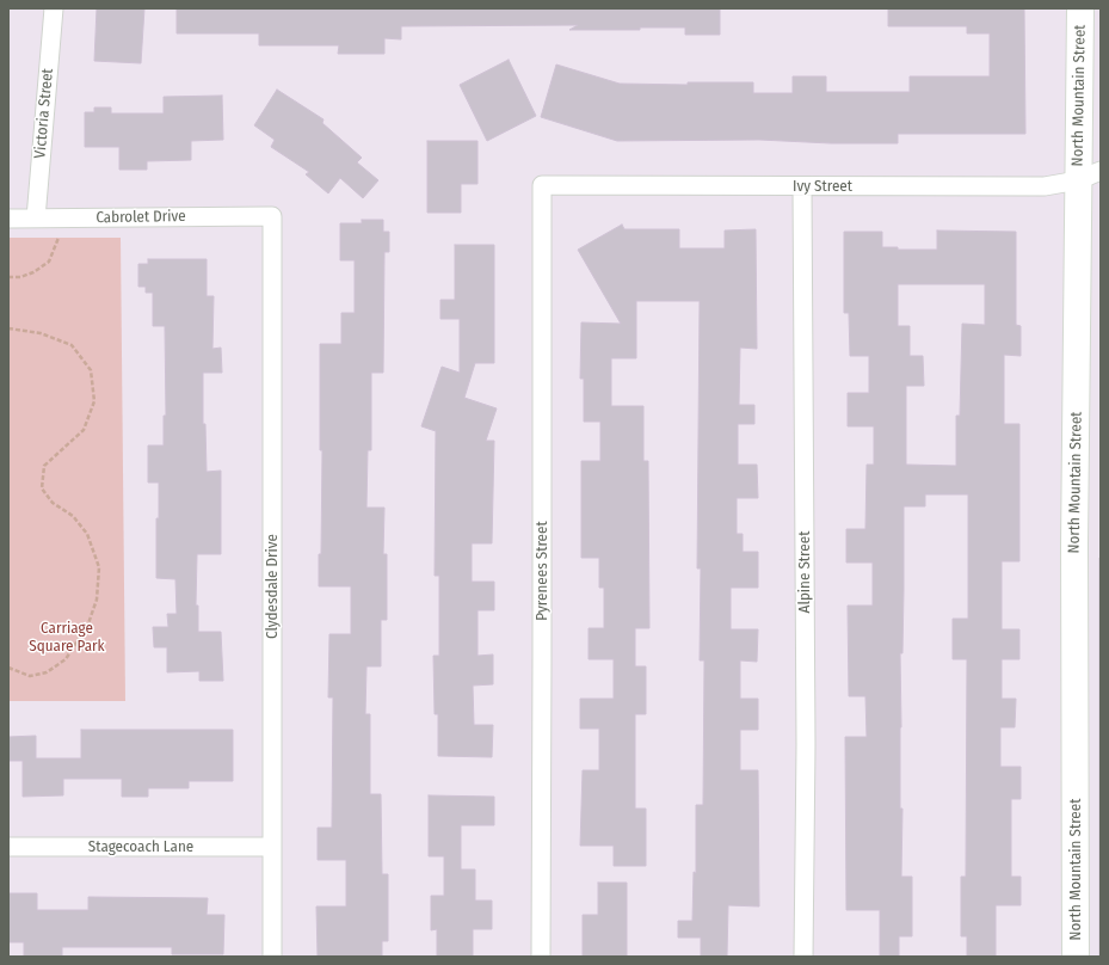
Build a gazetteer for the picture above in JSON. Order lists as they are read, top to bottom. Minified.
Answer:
{"streets":{"street":["North Mountain Street","Victoria Street","Ivy Street","Cabrolet Drive","Pyrenees Street","Alpine Street","Clydesdale Drive","Stagecoach Lane"]},"crossings":[["North Mountain Street","Ivy Street"],["Victoria Street","Cabrolet Drive"],["Ivy Street","Pyrenees Street"],["Ivy Street","Alpine Street"],["Cabrolet Drive","Clydesdale Drive"],["Clydesdale Drive","Stagecoach Lane"]],"parks":["Carriage Square Park"]}
